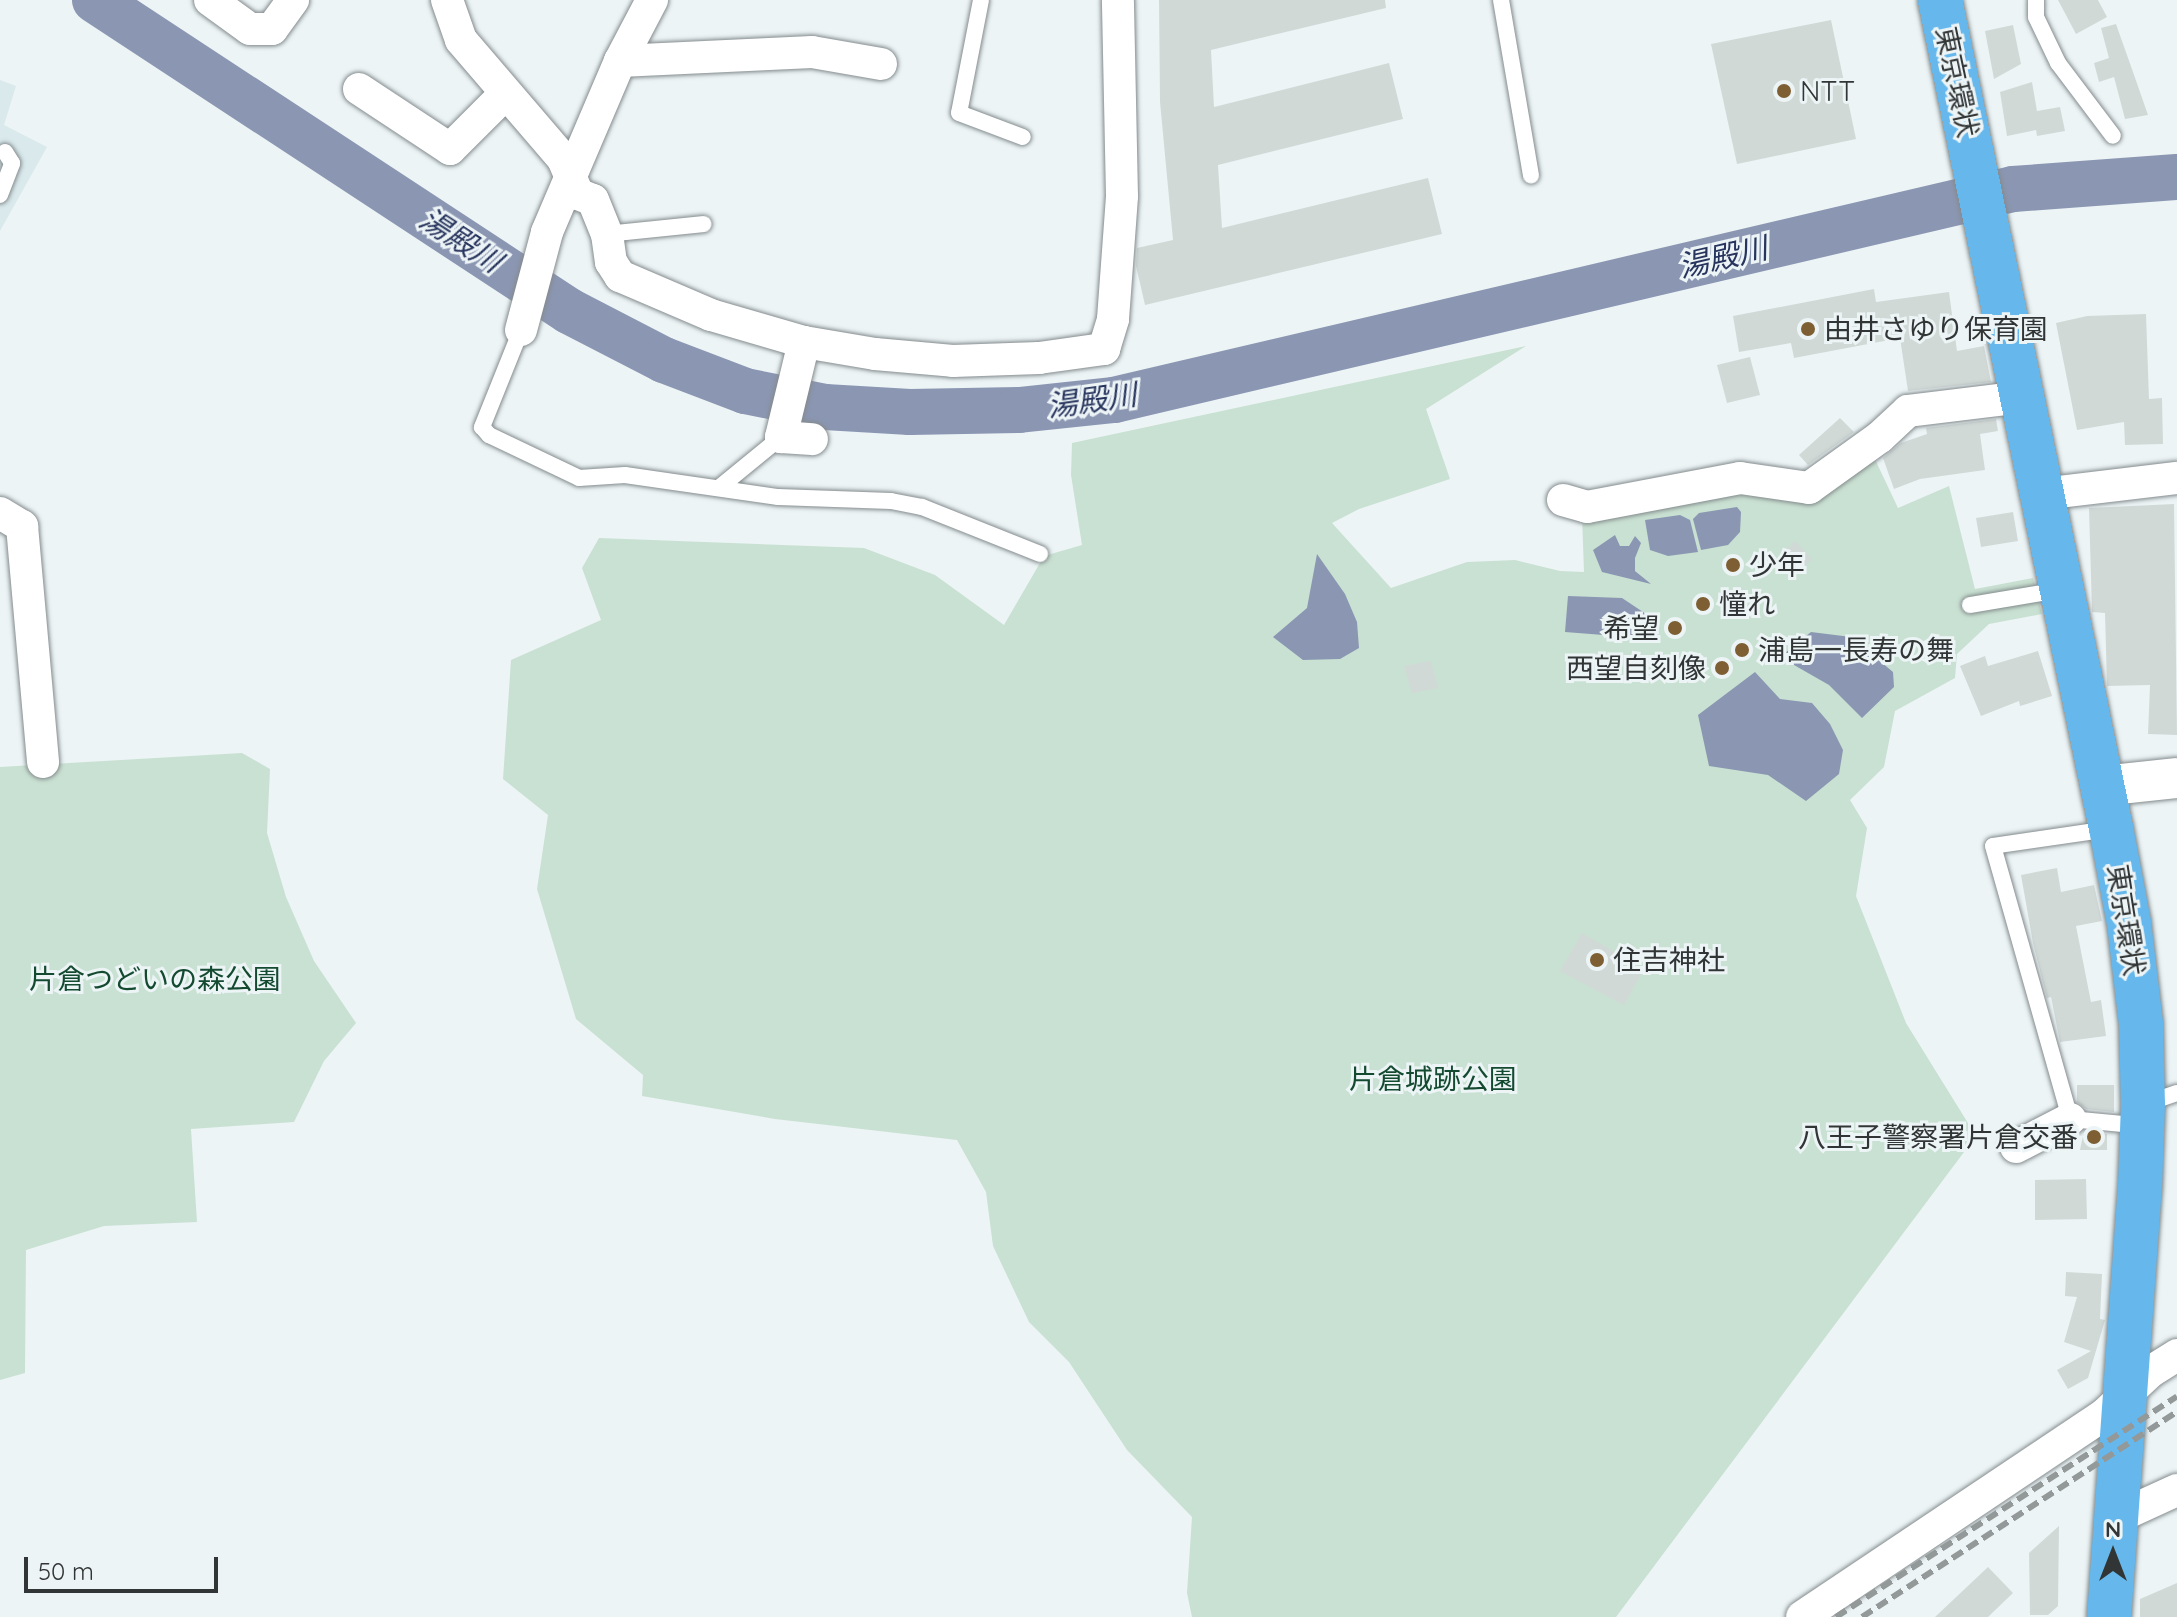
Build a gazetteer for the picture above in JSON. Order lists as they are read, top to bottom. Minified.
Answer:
{"streets":{"highway":["東京環状"]},"water":["湯殿川"],"parks":["片倉つどいの森公園","片倉城跡公園"],"places":["NTT","由井さゆり保育園","少年","憧れ","希望","浦島一長寿の舞","西望自刻像","住吉神社","八王子警察署片倉交番"],"scale_bar":"50 m","north":"top"}
